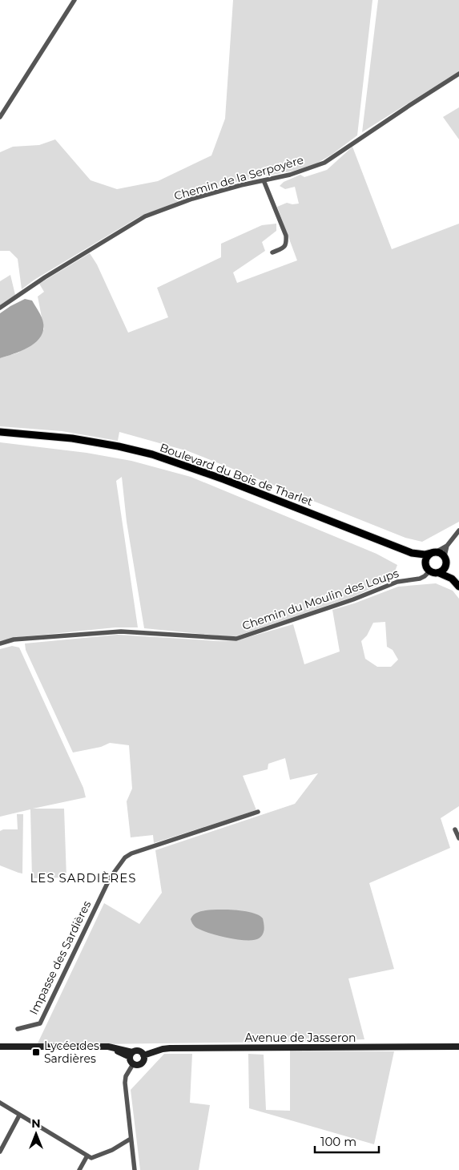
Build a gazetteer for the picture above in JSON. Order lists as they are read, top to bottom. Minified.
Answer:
{"streets":{"main road":["Boulevard du Bois de Tharlet","Avenue de Jasseron"],"street":["Chemin de la Serpoyère","Chemin du Moulin des Loups","Impasse des Sardières"]},"crossings":[["Boulevard du Bois de Tharlet","Chemin du Moulin des Loups"]],"districts":["LES SARDIÈRES"],"places":{"transit":["Lycée des Sardières"]},"scale_bar":"100 m","north":"top"}
